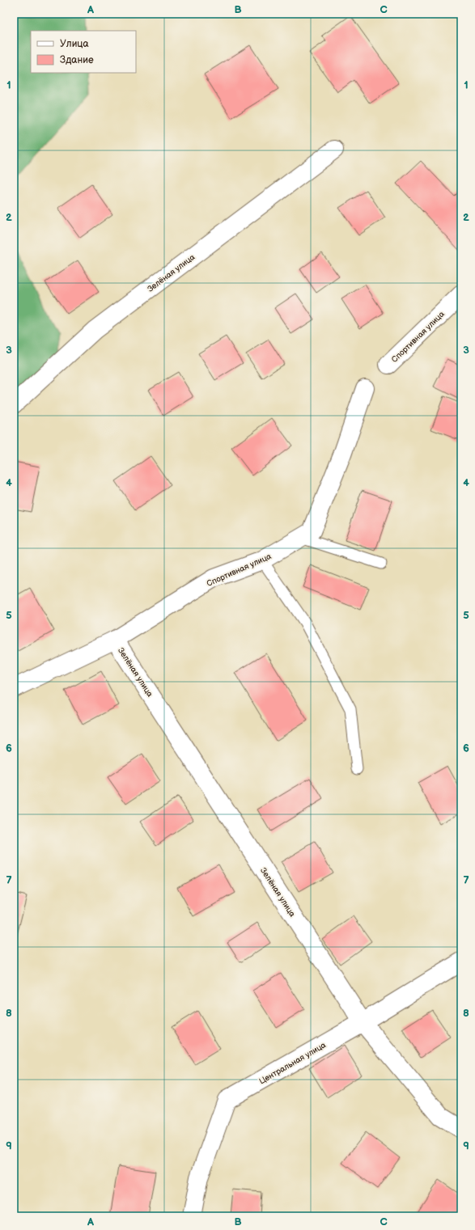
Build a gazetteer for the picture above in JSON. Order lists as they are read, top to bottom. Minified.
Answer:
{"streets":{"street":["Зелёная улица","Спортивная улица","Центральная улица"]},"crossings":[["Зелёная улица","Спортивная улица"],["Зелёная улица","Центральная улица"]],"legend":["Улица","Здание"],"grid":{"columns":["A","B","C"],"rows":["1","2","3","4","5","6","7","8","9"]}}
